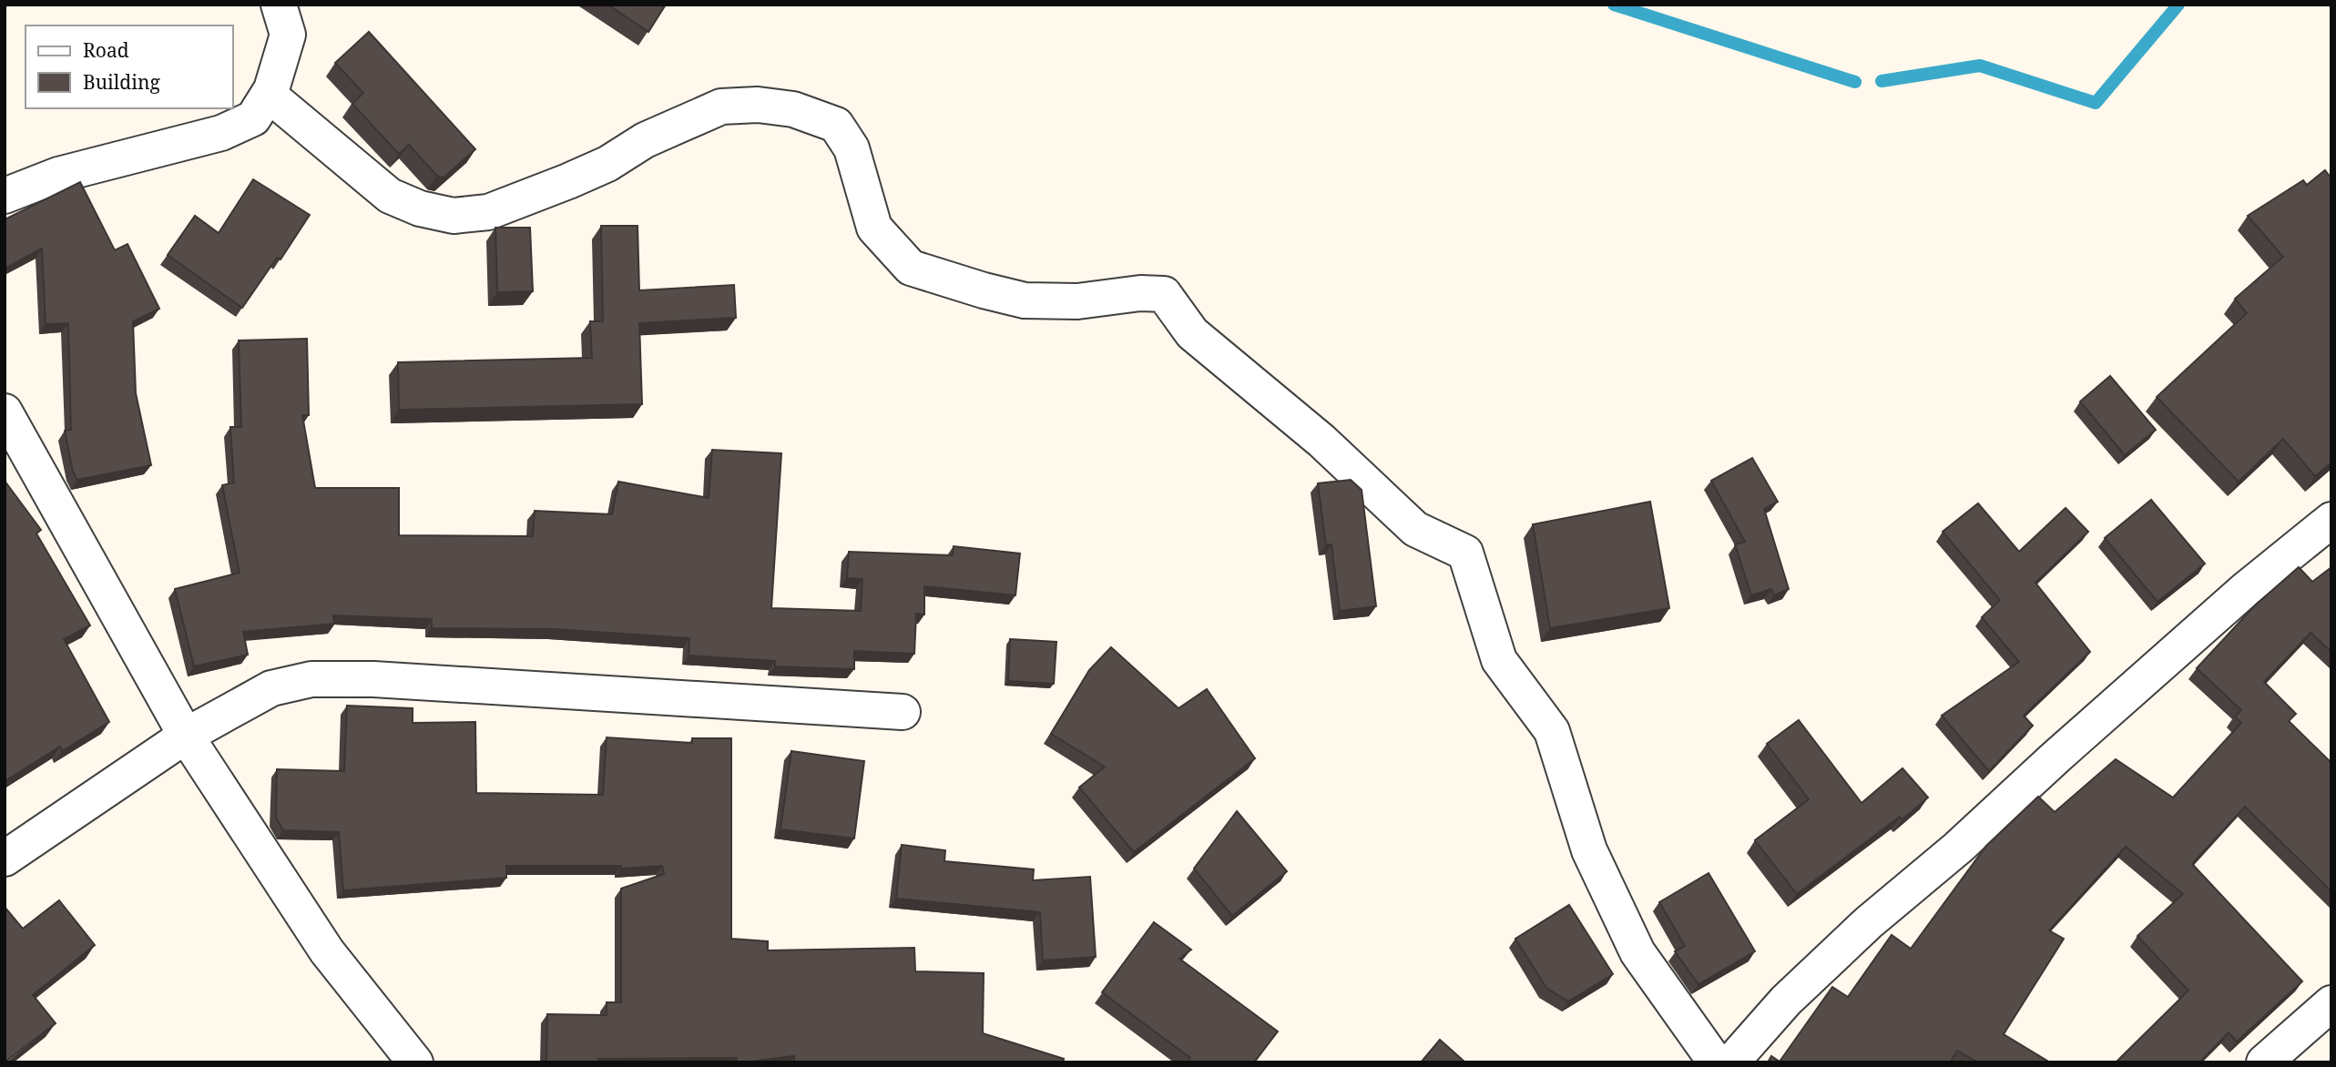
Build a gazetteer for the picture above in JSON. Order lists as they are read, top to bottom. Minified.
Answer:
{"legend":["Road","Building"]}
